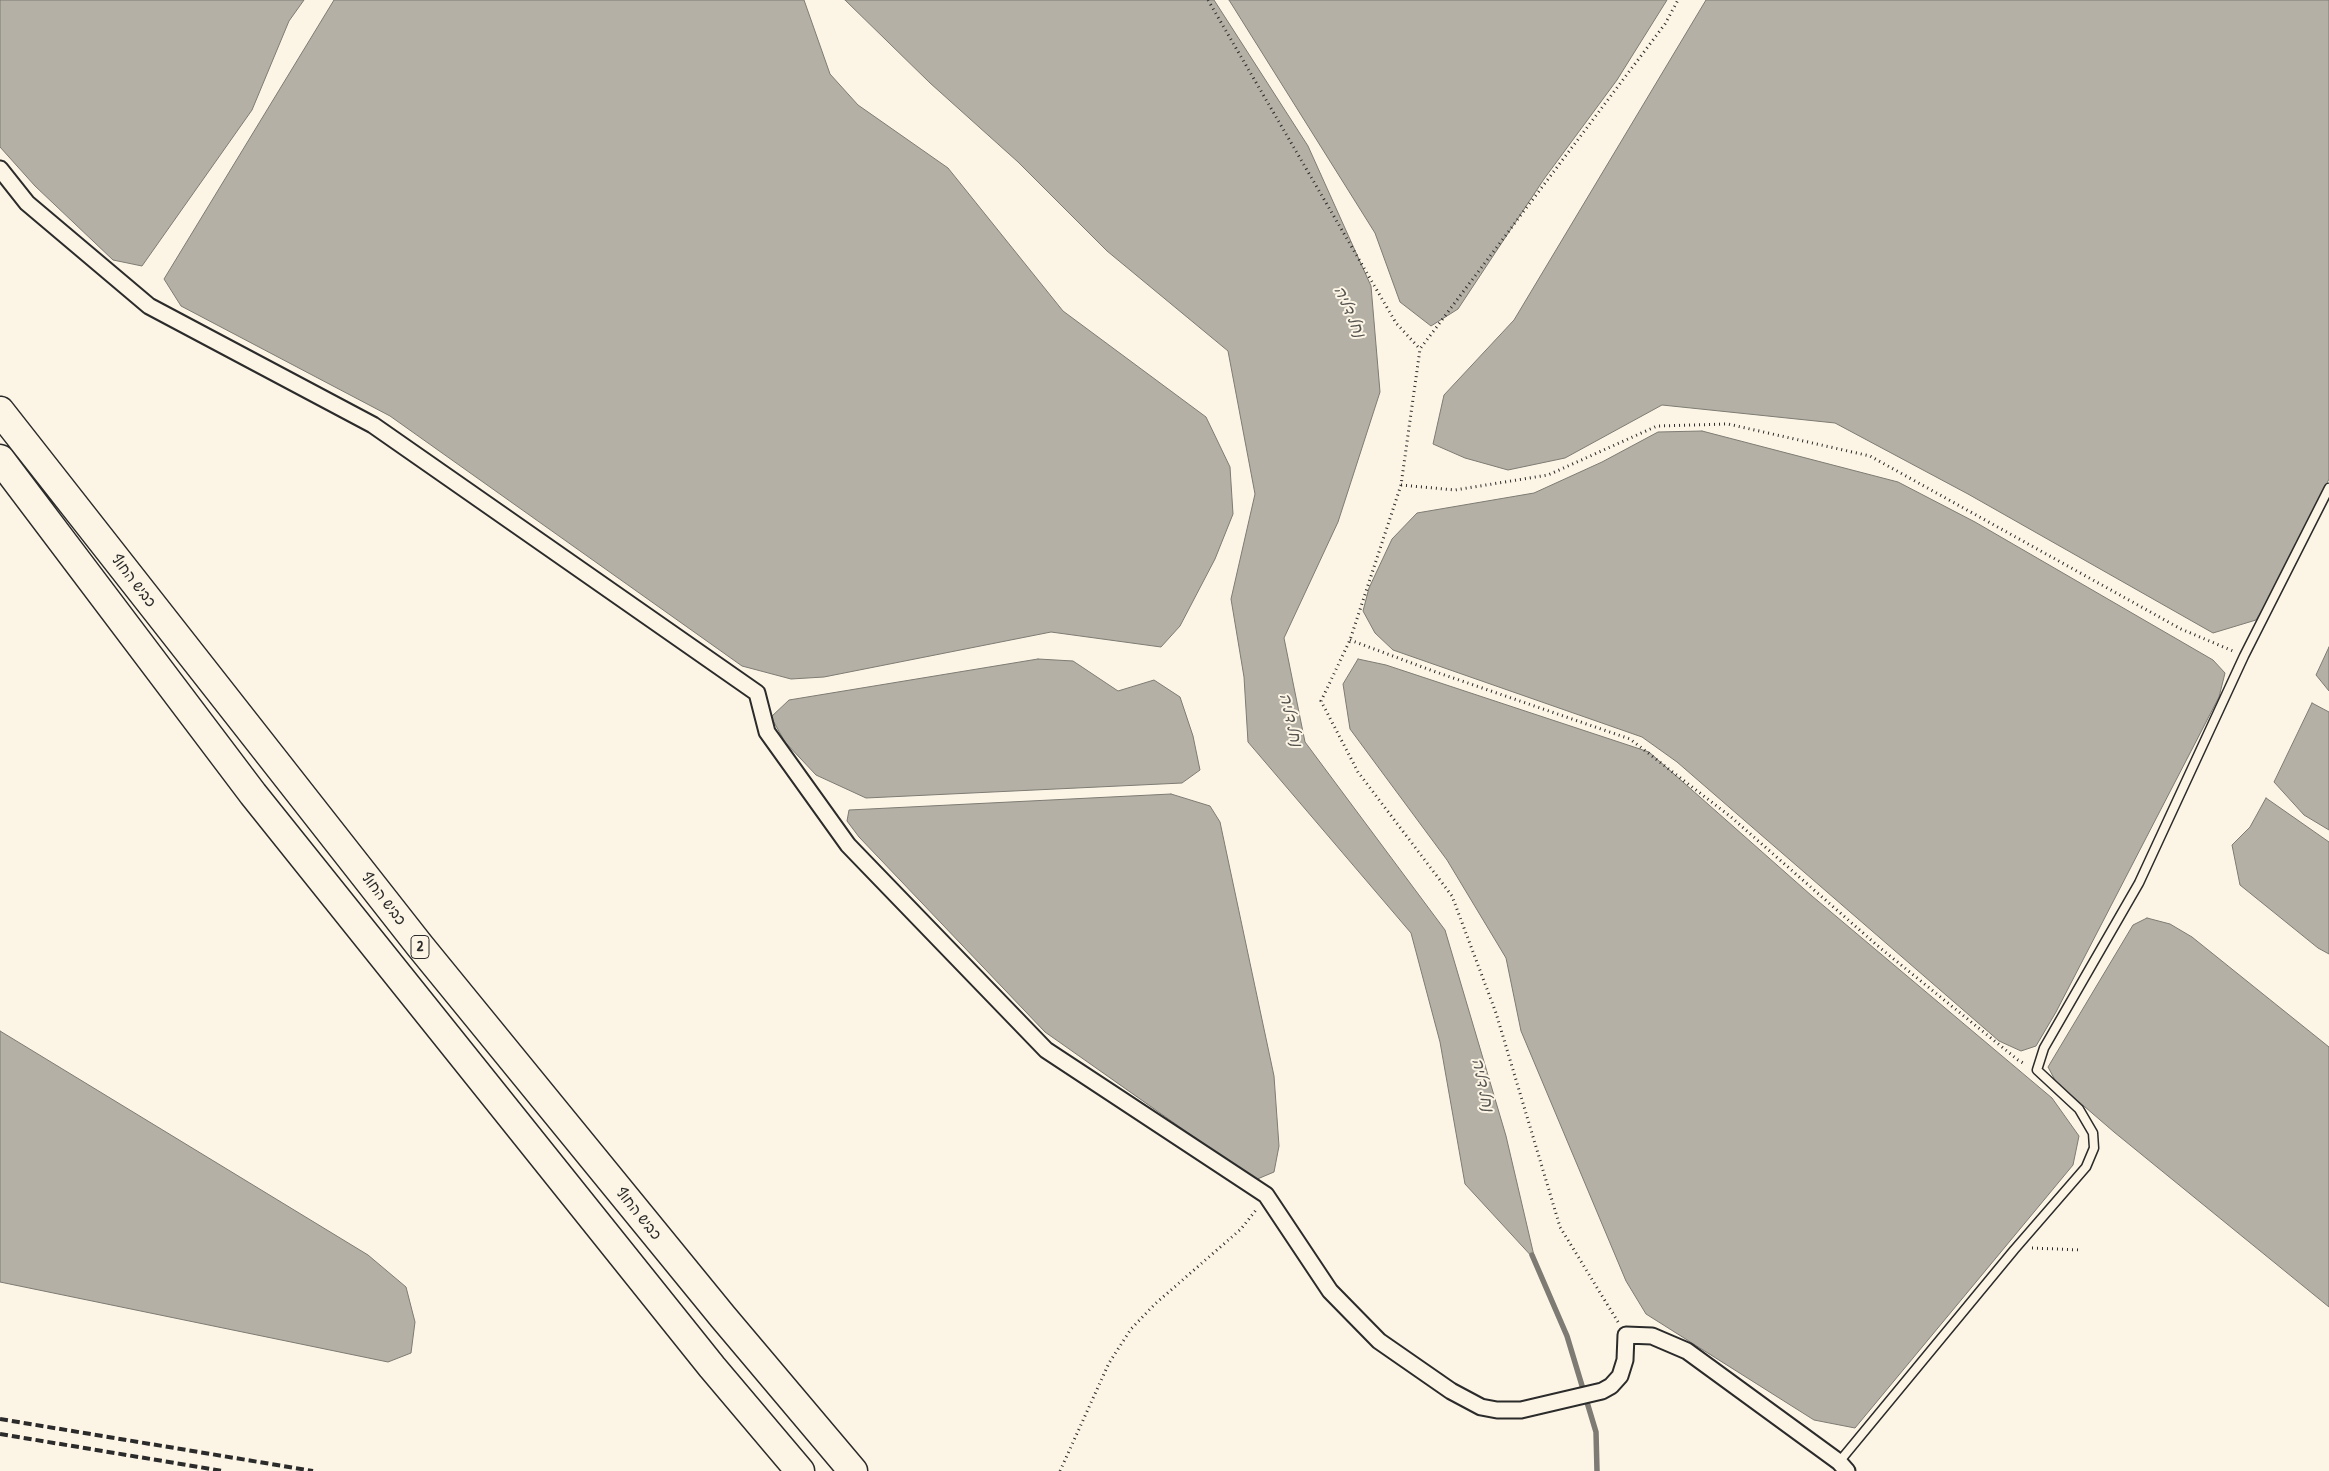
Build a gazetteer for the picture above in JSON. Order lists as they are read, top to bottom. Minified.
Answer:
{"streets":{"highway":["כביש החוף","2"]},"water":["נחל דליה"]}
